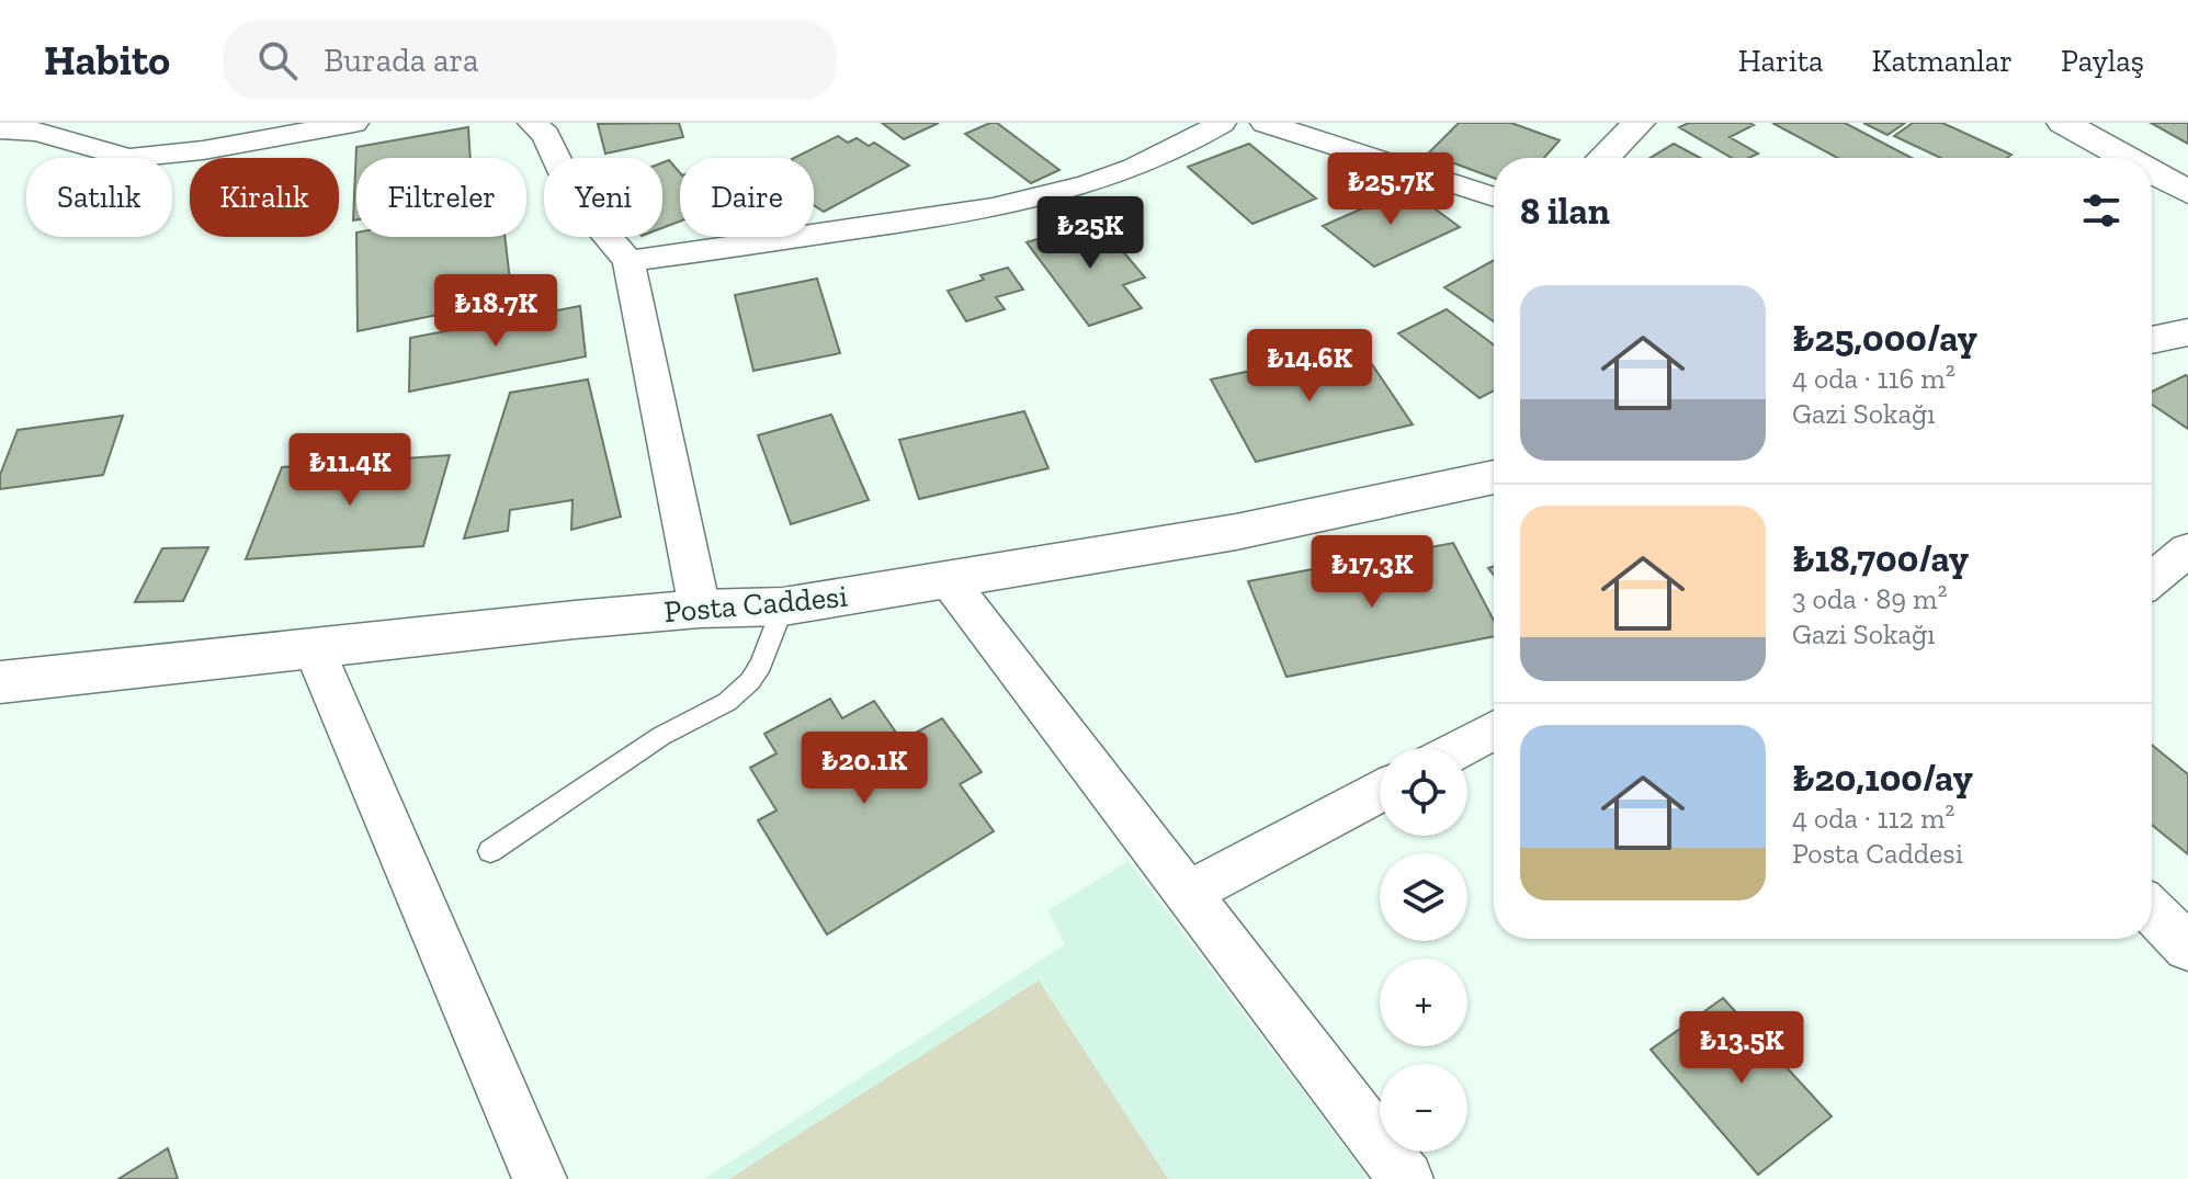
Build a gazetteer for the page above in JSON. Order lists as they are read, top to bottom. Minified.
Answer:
{"streets":{"street":["Posta Caddesi"]},"page":{"header":"Habito","search":"Burada ara","nav":["Harita","Katmanlar","Paylaş"],"price":["₺25.7K","₺25K","₺18.7K","₺14.6K","₺11.4K","₺17.3K","₺20.1K","₺13.5K"],"chip":["Satılık","Kiralık","Filtreler","Yeni","Daire"],"heading":"8 ilan","list":[{"name":"₺25,000/ay","note":"4 oda · 116 m² · Gazi Sokağı"},{"name":"₺18,700/ay","note":"3 oda · 89 m² · Gazi Sokağı"},{"name":"₺20,100/ay","note":"4 oda · 112 m² · Posta Caddesi"}],"map_buttons":["+","−"]}}
